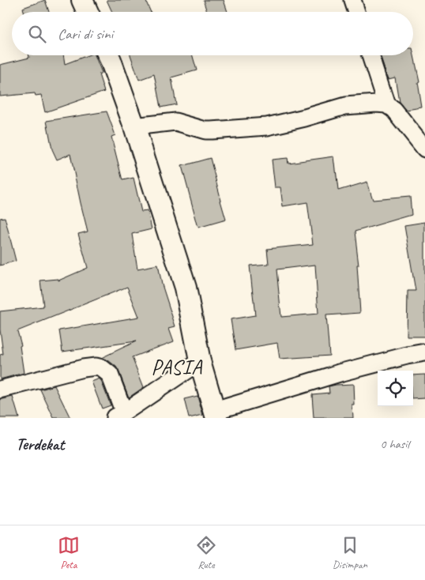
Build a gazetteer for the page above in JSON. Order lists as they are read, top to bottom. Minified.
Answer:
{"districts":["PASIA"],"page":{"search":"Cari di sini","heading":["Terdekat","0 hasil"],"nav":["Peta","Rute","Disimpan"]}}
